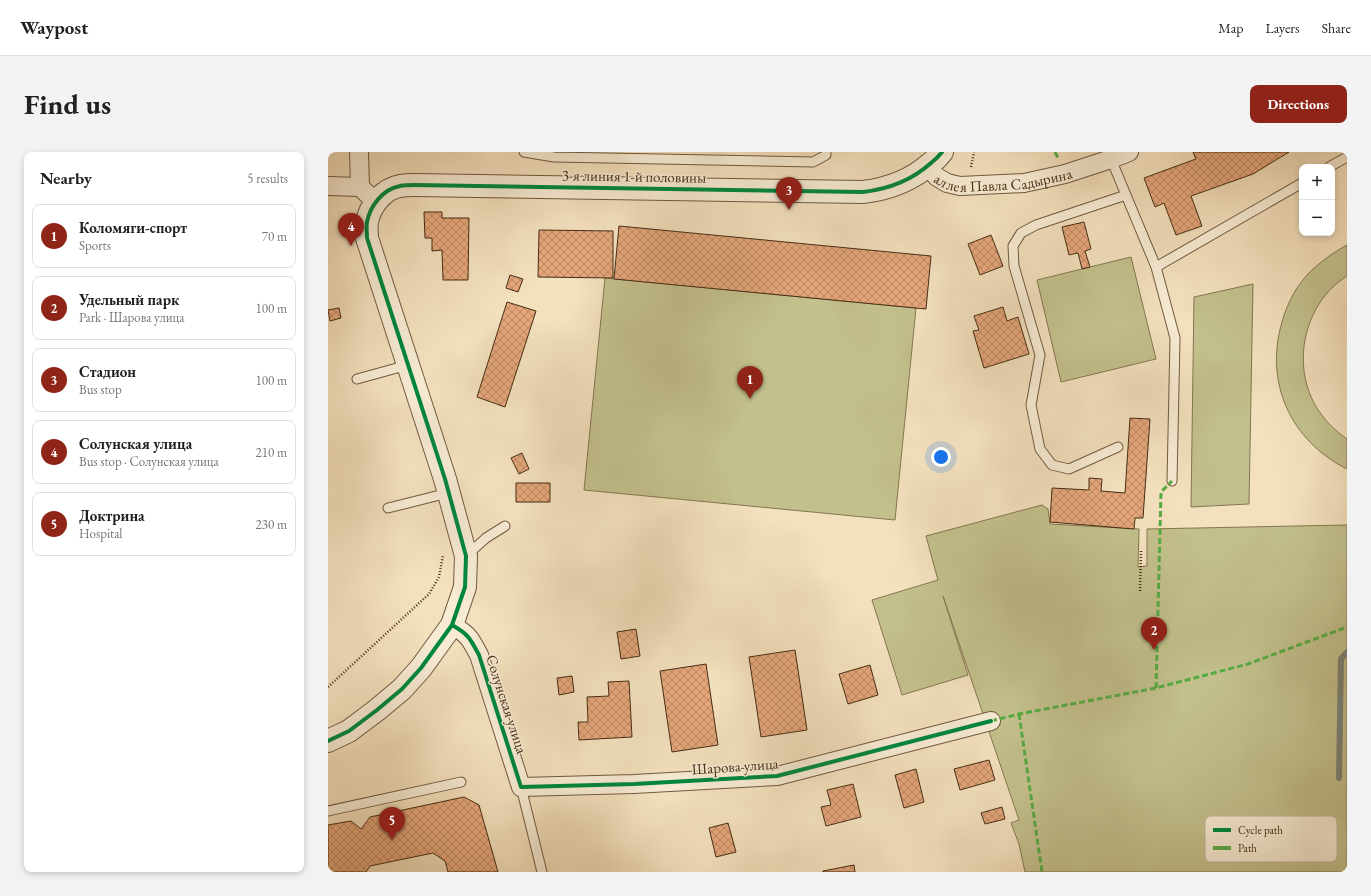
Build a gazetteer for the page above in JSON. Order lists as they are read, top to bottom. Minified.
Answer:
{"streets":{"street":["аллея Павла Садырина","3-я линия 1-й половины","Солунская улица","Шарова улица"]},"crossings":[["аллея Павла Садырина","3-я линия 1-й половины"],["Солунская улица","Шарова улица"]],"legend":["Cycle path","Path"],"page":{"header":"Waypost","nav":["Map","Layers","Share"],"buttons":"Directions","title":"Find us","heading":["Nearby","5 results"],"map_buttons":["+","−"],"pins":["3","4","1","2","5"],"list":[{"mark":"1","name":"Коломяги-спорт","note":"Sports","value":"70 m"},{"mark":"2","name":"Удельный парк","note":"Park · Шарова улица","value":"100 m"},{"mark":"3","name":"Стадион","note":"Bus stop","value":"100 m"},{"mark":"4","name":"Солунская улица","note":"Bus stop · Солунская улица","value":"210 m"},{"mark":"5","name":"Доктрина","note":"Hospital","value":"230 m"}]}}
